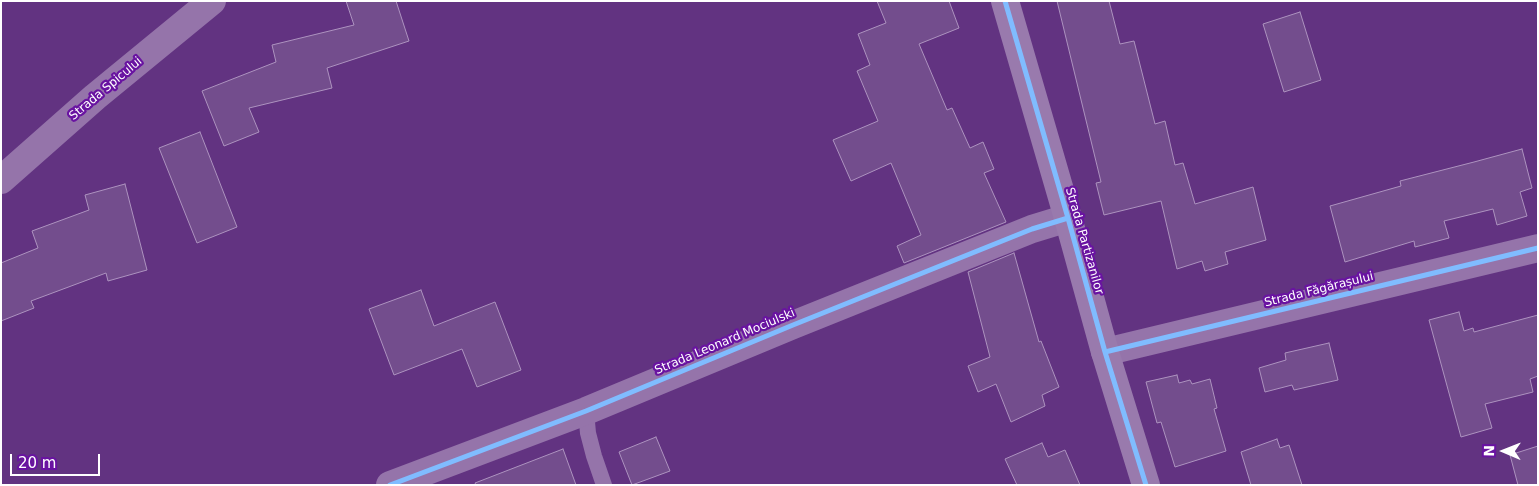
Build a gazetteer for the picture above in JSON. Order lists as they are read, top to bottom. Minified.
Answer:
{"streets":{"street":["Strada Spicului","Strada Partizanilor","Strada Făgărașului","Strada Leonard Mociulski"]},"crossings":[["Strada Partizanilor","Strada Făgărașului"],["Strada Partizanilor","Strada Leonard Mociulski"]],"scale_bar":"20 m","north":"left"}
